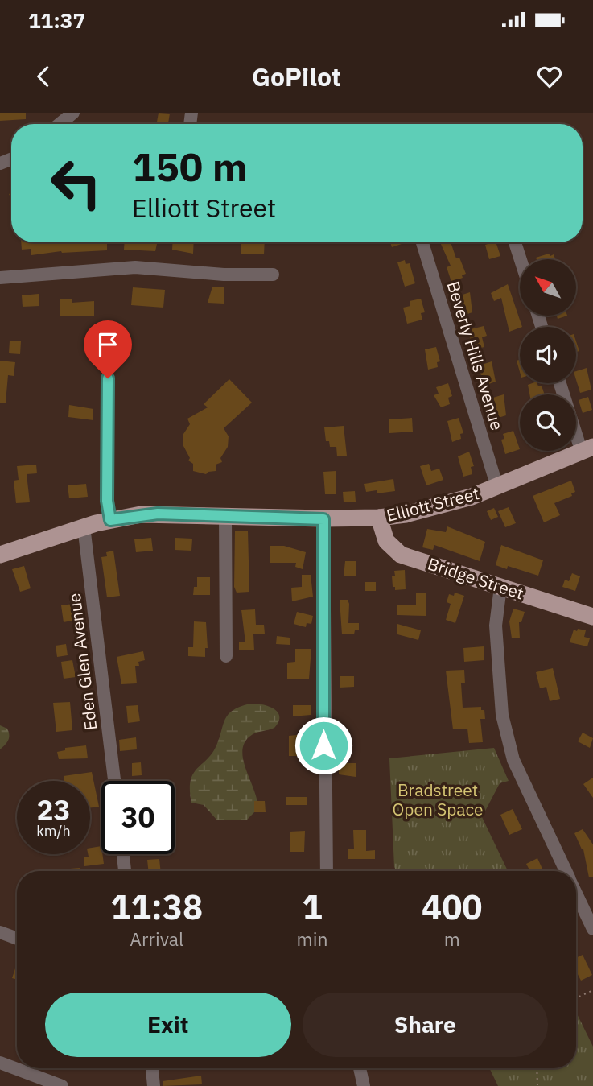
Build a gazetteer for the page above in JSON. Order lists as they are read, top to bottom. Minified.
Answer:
{"streets":{"main road":["Elliott Street","Bridge Street"],"street":["Beverly Hills Avenue","Eden Glen Avenue"]},"crossings":[["Beverly Hills Avenue","Elliott Street"],["Elliott Street","Bridge Street"],["Elliott Street","Eden Glen Avenue"]],"parks":["Bradstreet Open Space"],"north":"top left","page":{"status":"11:37","header":"GoPilot","turn":["150 m","Elliott Street"],"speed":"23 km/h","limit":"30","eta":["11:38","Arrival","1","min","400","m"],"buttons":["Exit","Share"]}}
